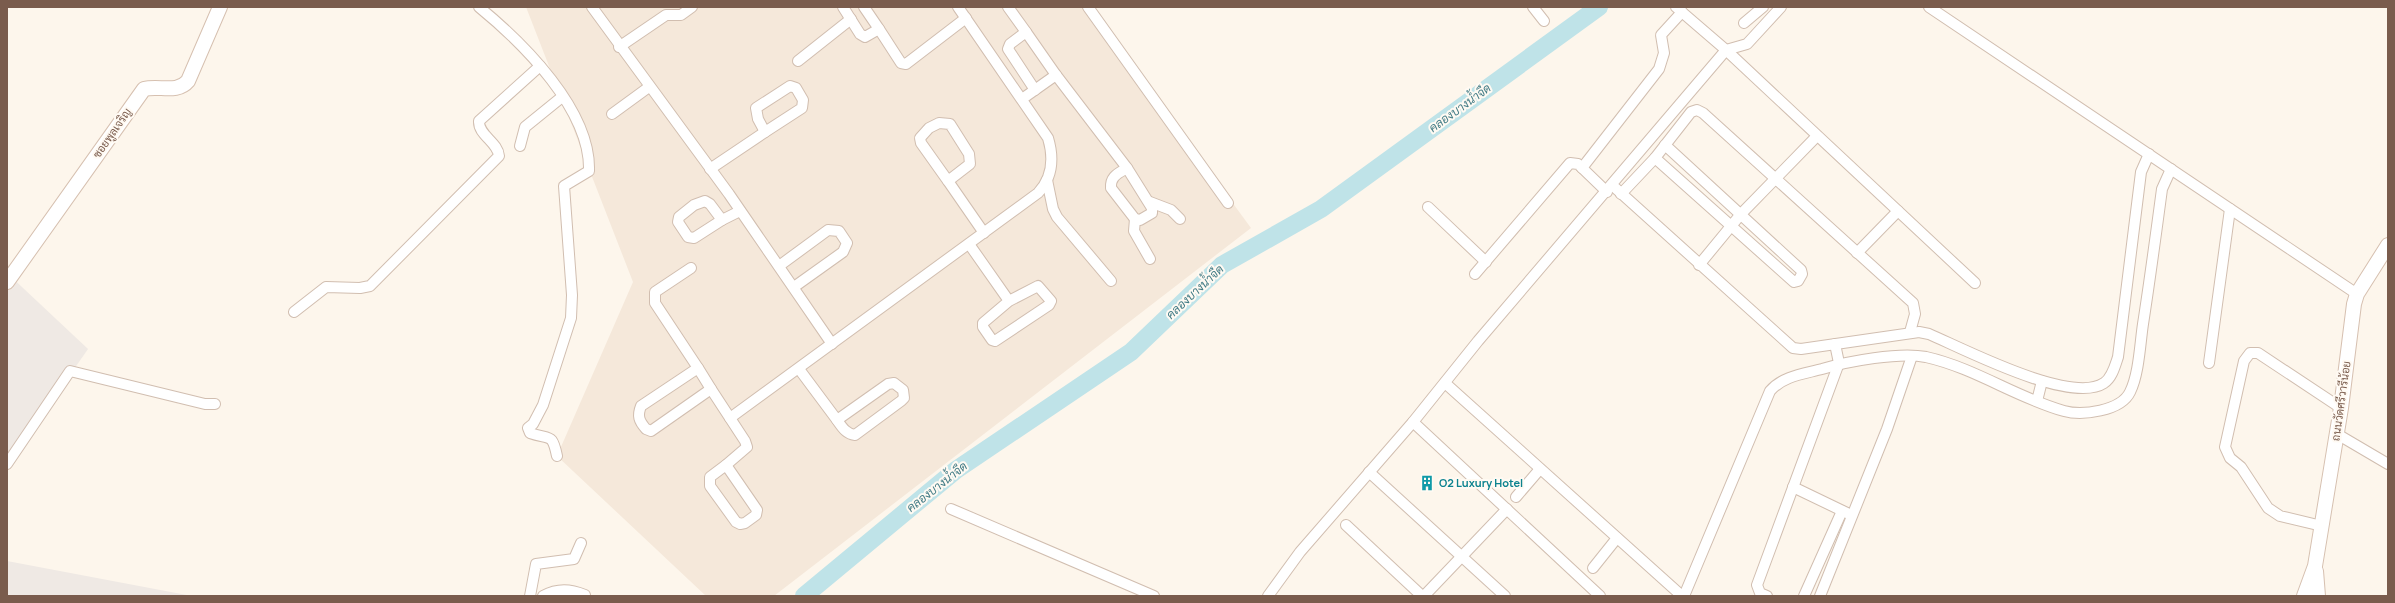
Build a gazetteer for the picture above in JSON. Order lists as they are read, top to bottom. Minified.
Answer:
{"streets":{"main road":["ซอยพูลเจริญ","ถนนวัดศรีวารีน้อย"]},"water":["คลองบางน้ำจืด"],"places":{"building":["O2 Luxury Hotel"]}}
